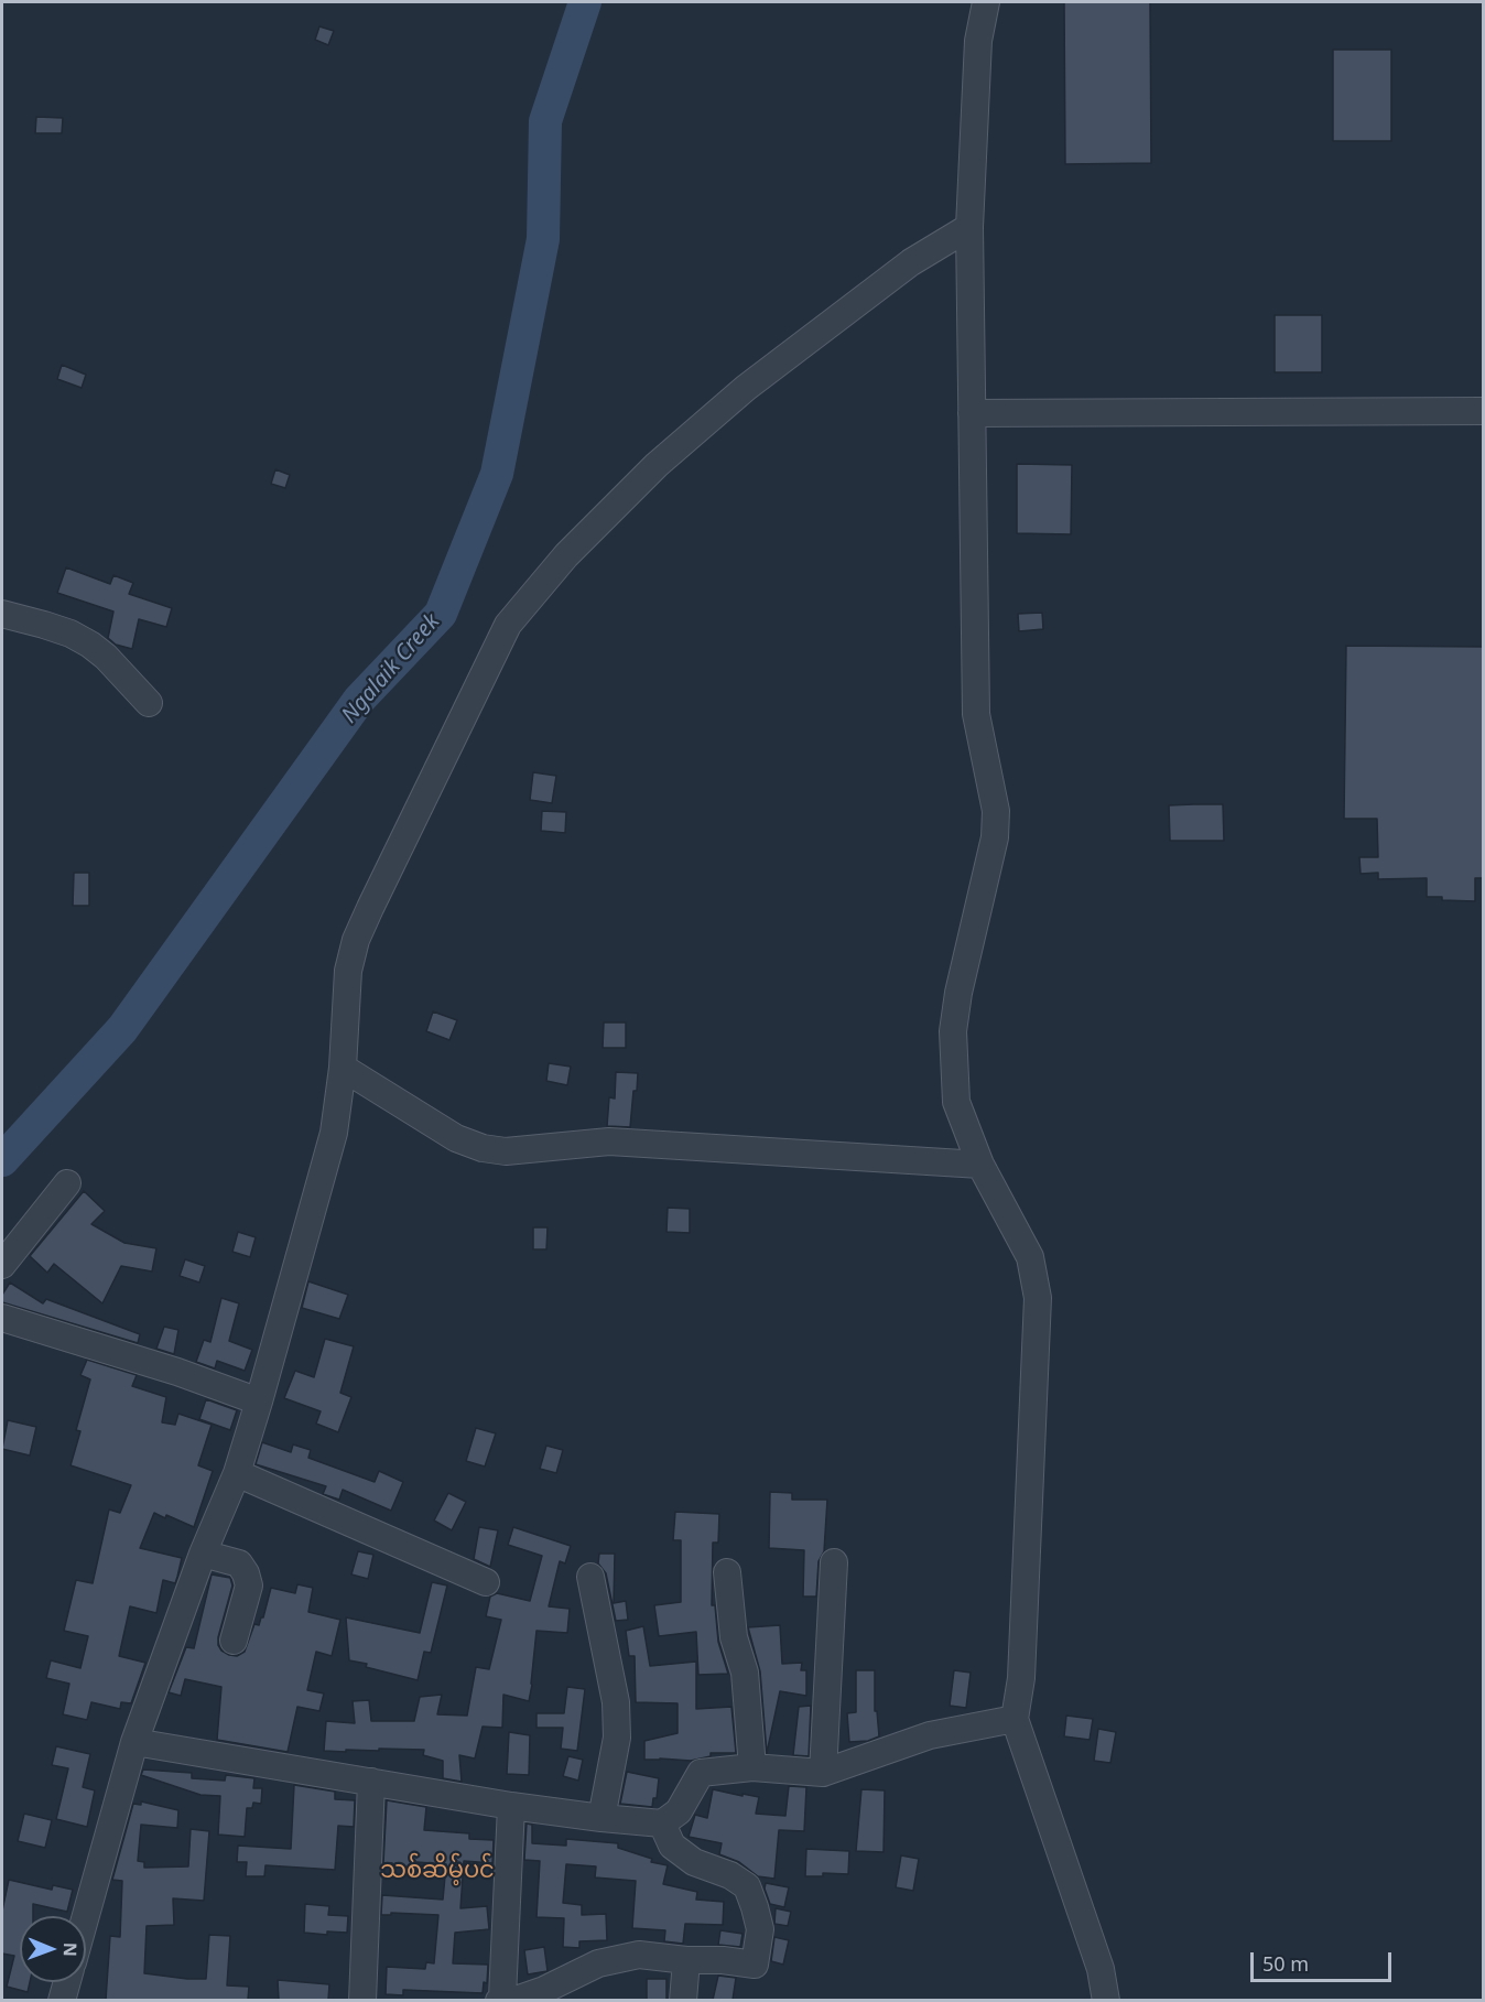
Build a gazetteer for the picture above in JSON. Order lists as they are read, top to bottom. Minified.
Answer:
{"districts":["သစ်ဆိမ့်ပင်"],"water":["Ngalaik Creek"],"scale_bar":"50 m","north":"right"}
